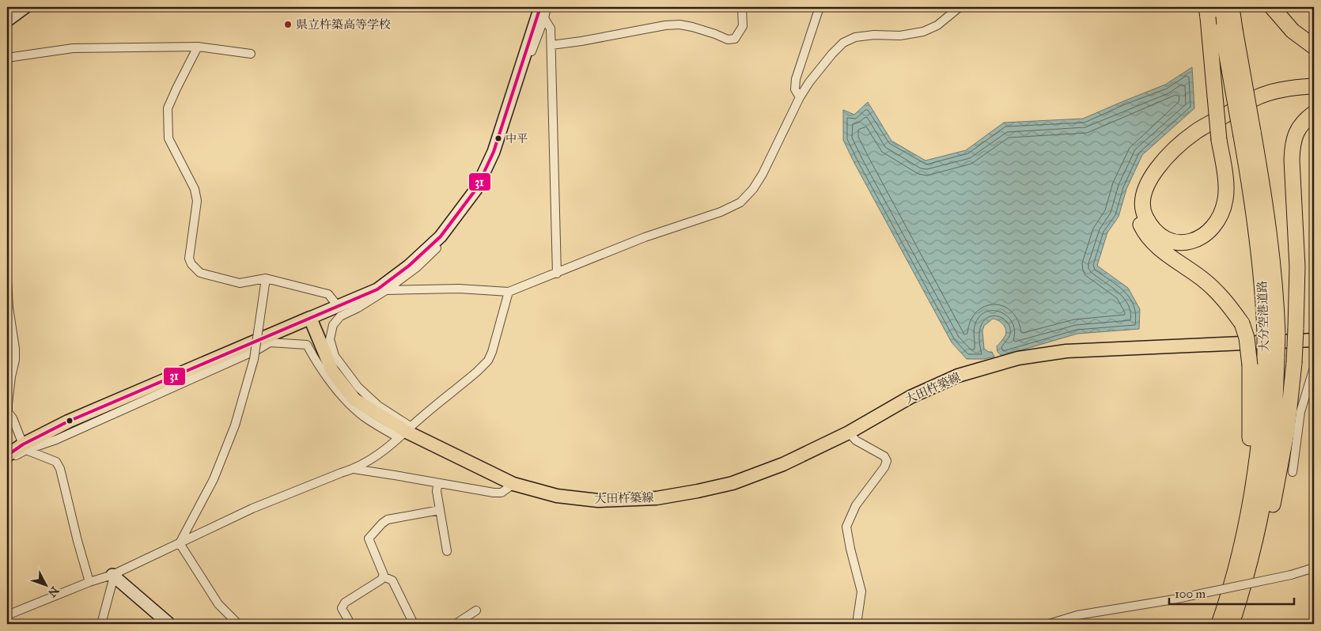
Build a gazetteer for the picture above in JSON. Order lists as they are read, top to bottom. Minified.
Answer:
{"streets":{"highway":["大分空港道路"],"main road":["大田杵築線"]},"places":["県立杵築高等学校","中平"],"lines":["transit line 31"],"scale_bar":"100 m","north":"bottom right"}
